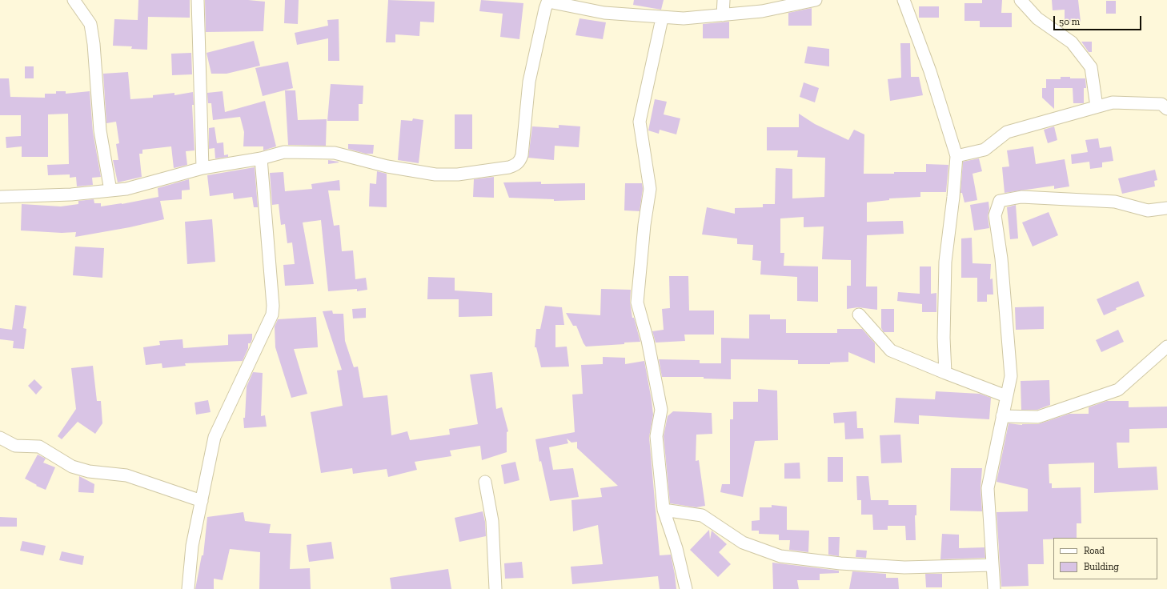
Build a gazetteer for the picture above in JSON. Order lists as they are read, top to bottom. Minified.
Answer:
{"legend":["Road","Building"],"scale_bar":"50 m"}
